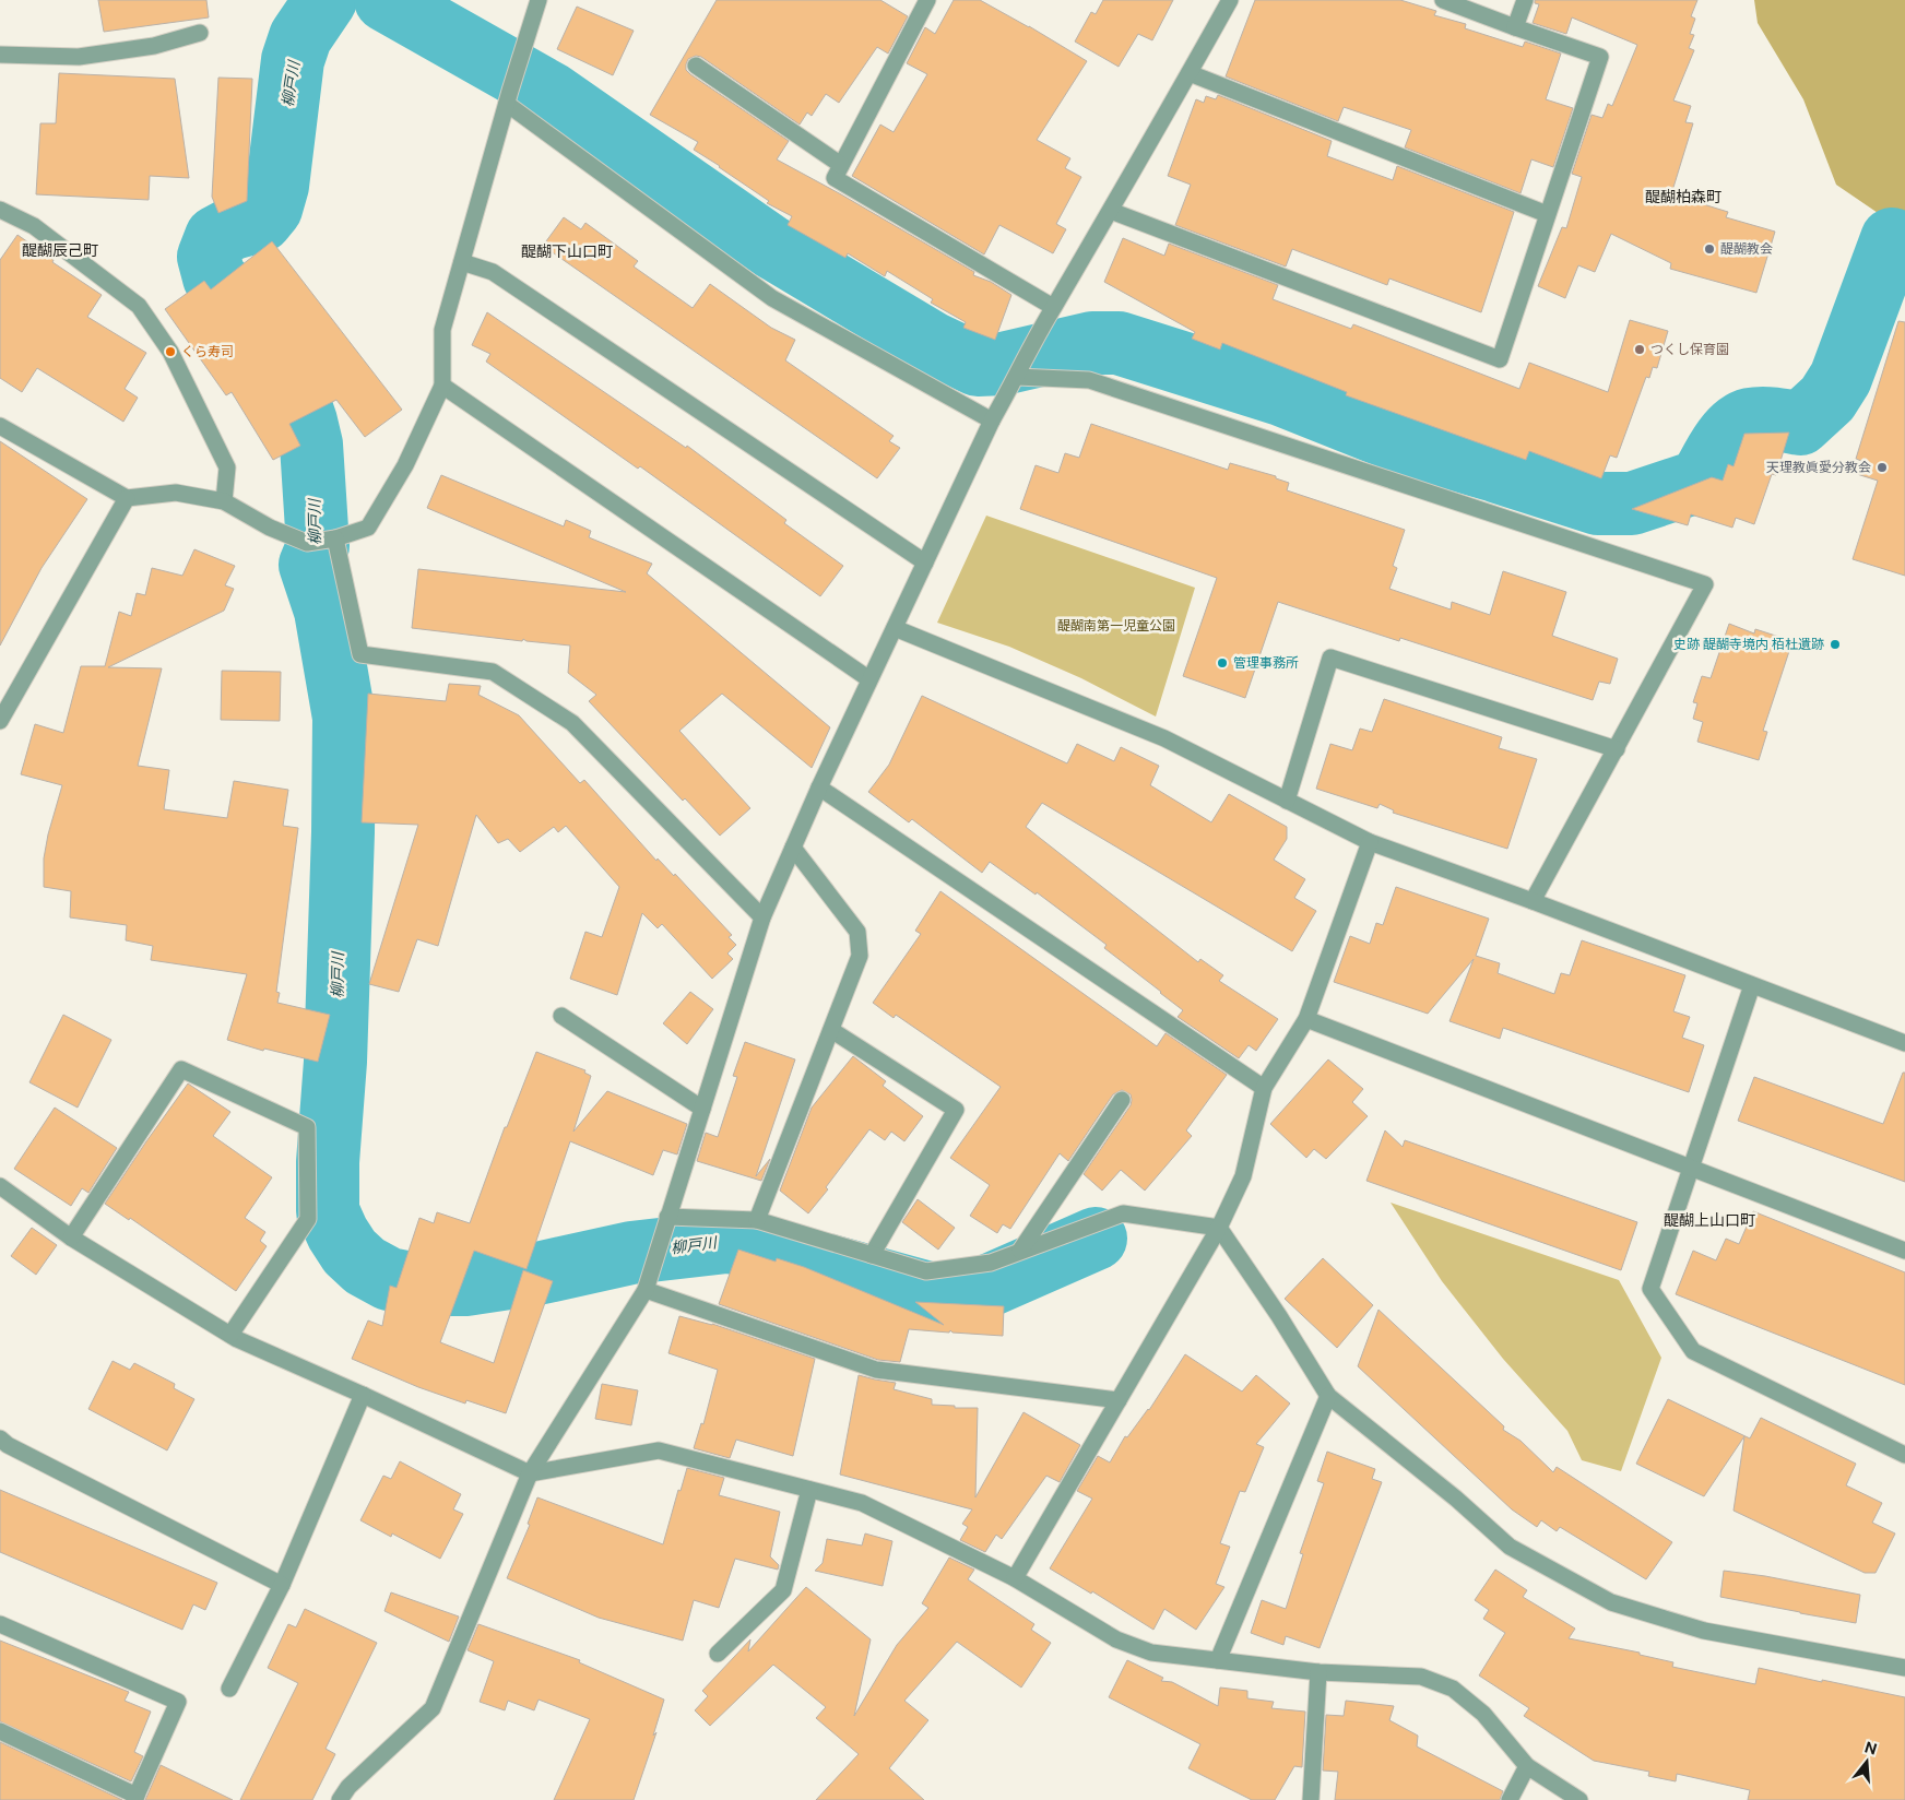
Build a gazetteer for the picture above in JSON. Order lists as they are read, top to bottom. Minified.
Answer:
{"districts":["醍醐柏森町","醍醐辰己町","醍醐下山口町","醍醐上山口町"],"water":["柳戸川"],"parks":["醍醐南第一児童公園"],"places":["醍醐教会","つくし保育園","くら寿司","天理教眞愛分教会","史跡 醍醐寺境内 栢杜遺跡","管理事務所"],"north":"top"}
